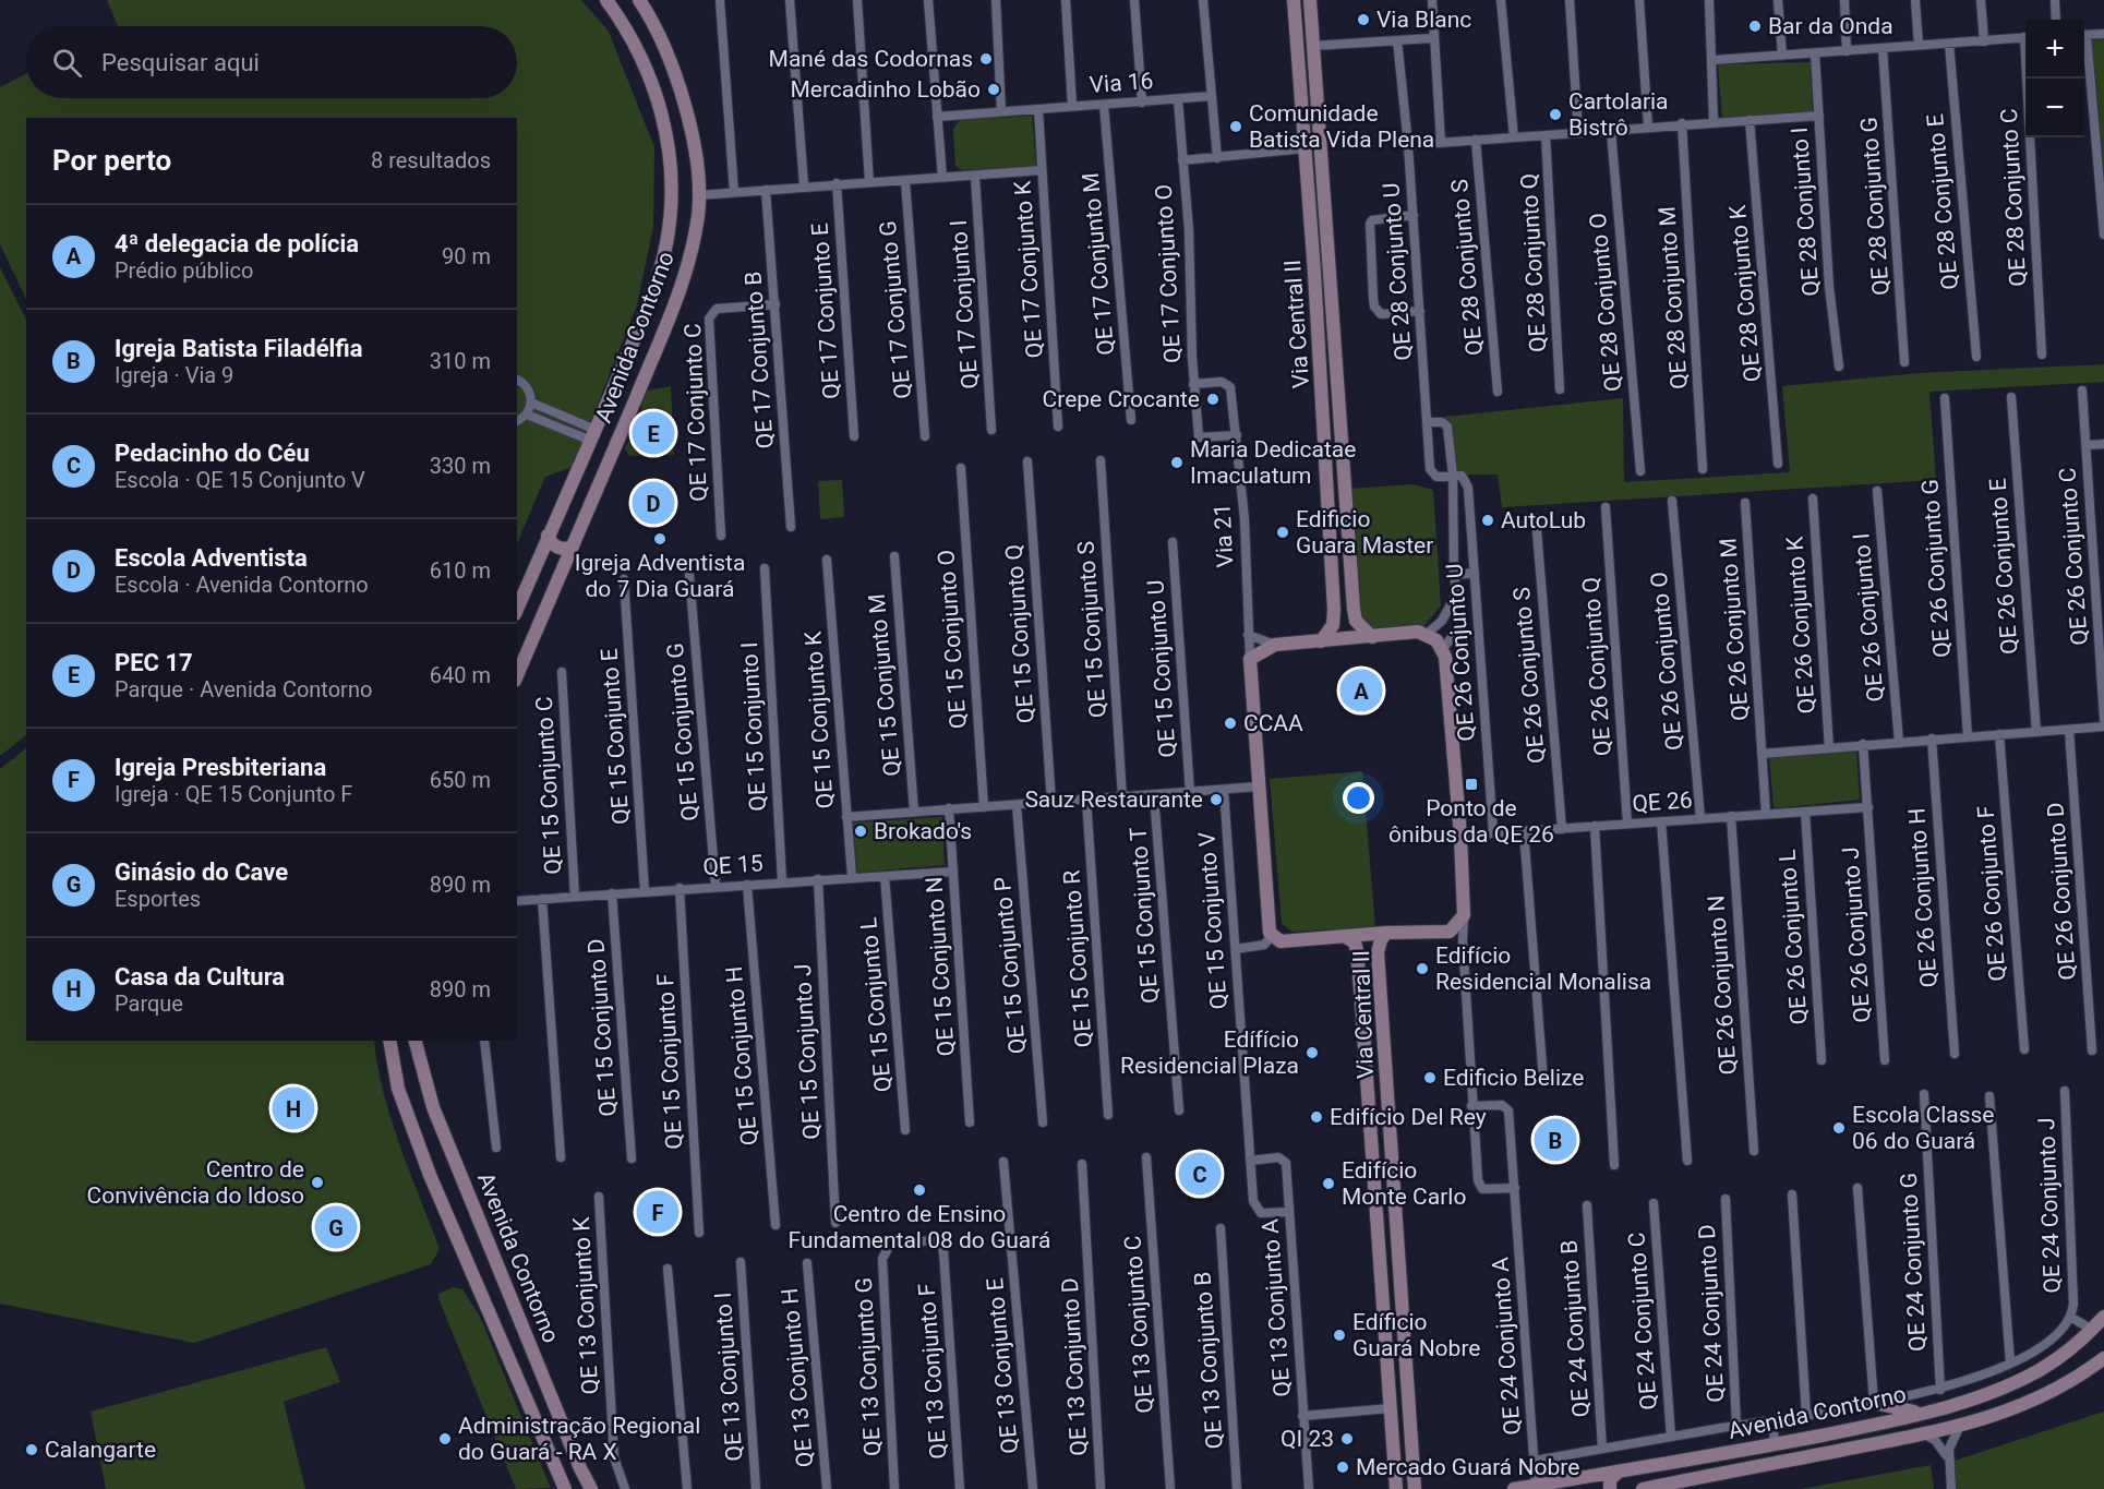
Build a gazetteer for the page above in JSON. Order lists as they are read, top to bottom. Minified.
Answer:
{"streets":{"main road":["Via Central II","Avenida Contorno"],"street":["Via 16","QE 28 Conjunto C","QE 28 Conjunto E","QE 28 Conjunto G","QE 28 Conjunto I","QE 28 Conjunto Q","QE 17 Conjunto M","QE 28 Conjunto S","QE 17 Conjunto K","QE 28 Conjunto U","QE 17 Conjunto O","QE 28 Conjunto K","QE 28 Conjunto M","QE 28 Conjunto O","QE 17 Conjunto I","QE 17 Conjunto G","QE 17 Conjunto E","QE 17 Conjunto B","QE 17 Conjunto C","Via 21","QE 26 Conjunto C","QE 26 Conjunto E","QE 26 Conjunto G","QE 26 Conjunto I","QE 26 Conjunto K","QE 15 Conjunto S","QE 26 Conjunto M","QE 15 Conjunto Q","QE 15 Conjunto O","QE 26 Conjunto U","QE 26 Conjunto O","QE 26 Conjunto Q","QE 15 Conjunto U","QE 26 Conjunto S","QE 15 Conjunto M","QE 15 Conjunto K","QE 15 Conjunto I","QE 15 Conjunto G","QE 15 Conjunto E","QE 15 Conjunto C","QE 26","QE 15","QE 26 Conjunto D","QE 26 Conjunto F","QE 26 Conjunto H","QE 15 Conjunto T","QE 15 Conjunto V","QE 26 Conjunto J","QE 26 Conjunto L","QE 15 Conjunto R","QE 15 Conjunto P","QE 15 Conjunto N","QE 26 Conjunto N","QE 15 Conjunto L","QE 15 Conjunto D","QE 15 Conjunto J","QE 15 Conjunto H","QE 15 Conjunto F","QE 24 Conjunto J","QE 24 Conjunto G","QE 13 Conjunto K","QE 13 Conjunto A","QE 24 Conjunto D","QE 24 Conjunto C","QE 13 Conjunto C","QE 24 Conjunto B","QE 24 Conjunto A","QE 13 Conjunto B","QE 13 Conjunto E","QE 13 Conjunto G","QE 13 Conjunto D","QE 13 Conjunto F","QE 13 Conjunto I","QE 13 Conjunto H"]},"crossings":[["Via 16","QE 17 Conjunto M"],["Via 16","QE 17 Conjunto K"],["Via 16","QE 17 Conjunto O"],["QE 28 Conjunto U","QE 26 Conjunto U"],["QE 17 Conjunto O","Via 21"],["Avenida Contorno","QE 24 Conjunto A"],["QE 17 Conjunto B","QE 17 Conjunto C"],["QE 26 Conjunto M","QE 26"],["QE 26 Conjunto U","QE 26"],["QE 26 Conjunto O","QE 26"],["QE 26 Conjunto Q","QE 26"],["QE 26 Conjunto S","QE 26"],["QE 15 Conjunto K","QE 15"],["QE 15 Conjunto I","QE 15"],["QE 15 Conjunto G","QE 15"],["QE 15 Conjunto E","QE 15"],["QE 15 Conjunto C","QE 15"],["QE 26","QE 26 Conjunto J"],["QE 26","QE 26 Conjunto L"],["QE 26","QE 26 Conjunto N"],["QE 15","QE 15 Conjunto N"],["QE 15","QE 15 Conjunto L"],["QE 15","QE 15 Conjunto D"],["QE 15","QE 15 Conjunto J"],["QE 15","QE 15 Conjunto H"],["QE 15","QE 15 Conjunto F"],["QE 15 Conjunto V","QE 13 Conjunto A"],["QE 13 Conjunto G","QE 13 Conjunto F"]],"places":{"other":["Via Blanc","Bar da Onda","Mané das Codornas","Mercadinho Lobão","Cartolaria Bistrô","Comunidade Batista Vida Plena","Crepe Crocante","Maria Dedicatae Imaculatum","AutoLub","Edificio Guara Master","Igreja Adventista do 7 Dia Guará","CCAA","Sauz Restaurante","Brokado's","Edifício Residencial Monalisa","Edífício Residencial Plaza","Edificio Belize","Edifício Del Rey","Escola Classe 06 do Guará","Centro de Convivência do Idoso","Edifício Monte Carlo","Centro de Ensino Fundamental 08 do Guará","Edíficio Guará Nobre","Administração Regional do Guará - RA X","QI 23","Calangarte","Mercado Guará Nobre"],"transit":["Ponto de ônibus da QE 26"]},"page":{"map_buttons":["+","−"],"search":"Pesquisar aqui","heading":["Por perto","8 resultados"],"list":[{"mark":"A","name":"4ª delegacia de polícia","note":"Prédio público","value":"90 m"},{"mark":"B","name":"Igreja Batista Filadélfia","note":"Igreja · Via 9","value":"310 m"},{"mark":"C","name":"Pedacinho do Céu","note":"Escola · QE 15 Conjunto V","value":"330 m"},{"mark":"D","name":"Escola Adventista","note":"Escola · Avenida Contorno","value":"610 m"},{"mark":"E","name":"PEC 17","note":"Parque · Avenida Contorno","value":"640 m"},{"mark":"F","name":"Igreja Presbiteriana","note":"Igreja · QE 15 Conjunto F","value":"650 m"},{"mark":"G","name":"Ginásio do Cave","note":"Esportes","value":"890 m"},{"mark":"H","name":"Casa da Cultura","note":"Parque","value":"890 m"}],"pins":["E","D","A","H","B","C","F","G"]}}
